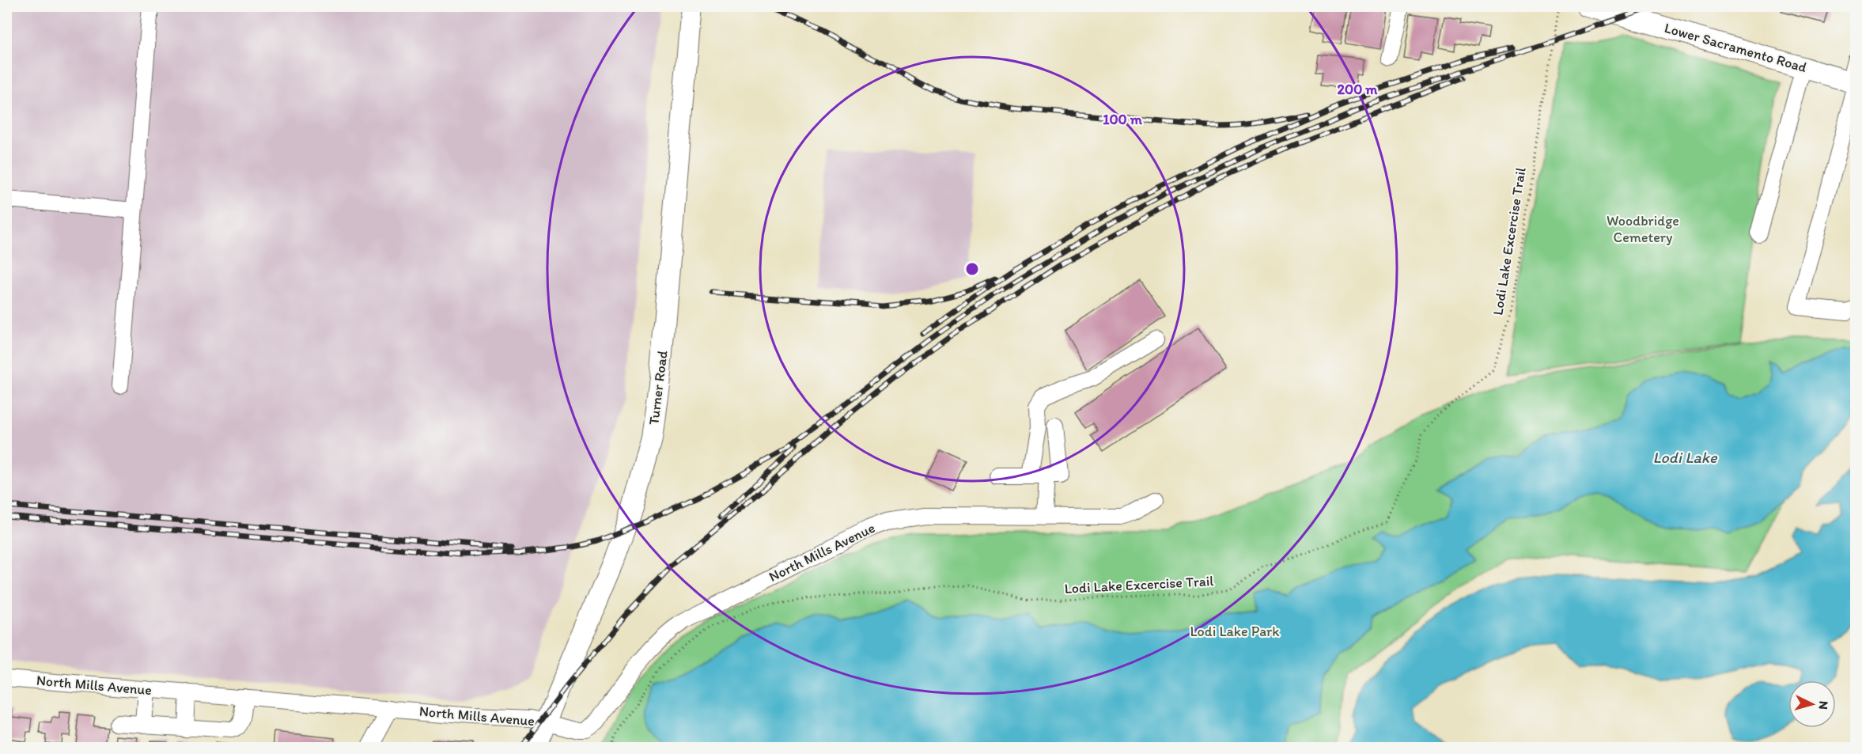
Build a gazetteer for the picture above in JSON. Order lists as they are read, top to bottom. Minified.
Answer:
{"streets":{"main road":["Lower Sacramento Road","Turner Road"],"street":["North Mills Avenue"],"path":["Lodi Lake Excercise Trail"]},"crossings":[["Turner Road","North Mills Avenue"]],"water":["Lodi Lake"],"parks":["Woodbridge Cemetery","Lodi Lake Park"],"north":"right","rings":["200 m","100 m"]}
